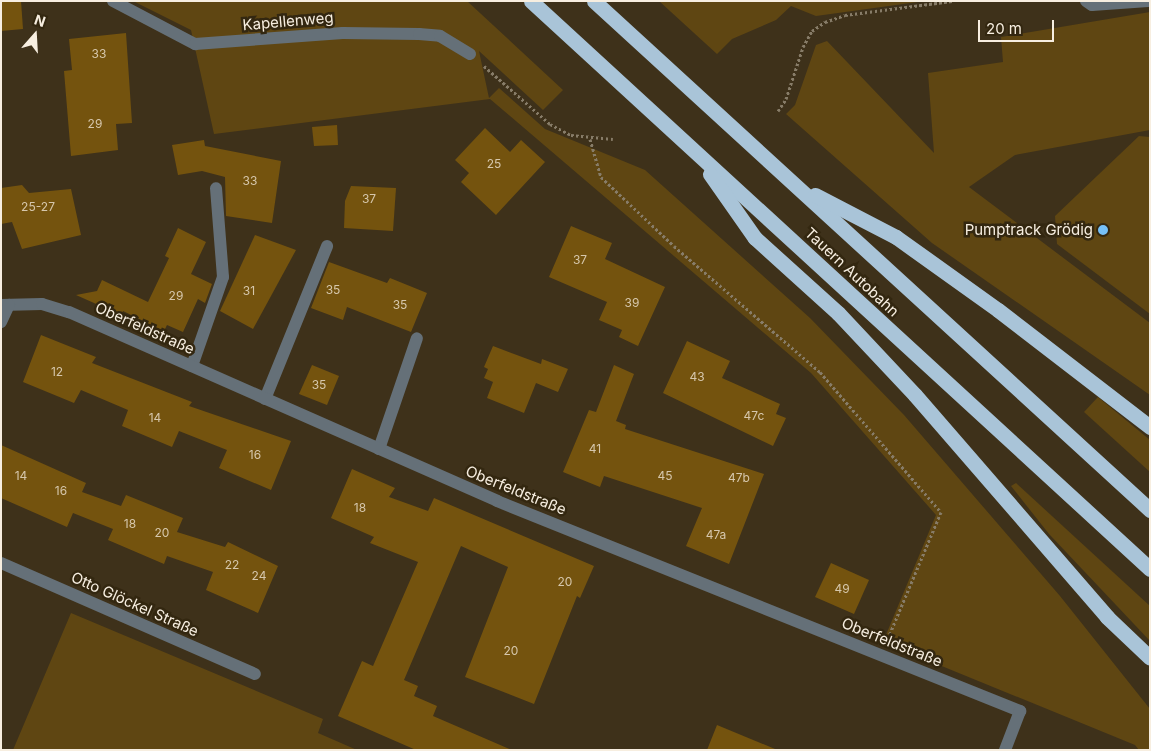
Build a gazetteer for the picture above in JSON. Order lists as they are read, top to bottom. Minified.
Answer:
{"streets":{"highway":["Tauern Autobahn"],"street":["Kapellenweg","Oberfeldstraße","Otto Glöckel Straße"]},"places":["Pumptrack Grödig"],"house_numbers":["33","29","25","33","37","25-27","37","35","31","29","39","35","12","43","35","47c","14","41","16","14","45","47b","16","18","18","20","47a","22","24","20","49","20"],"scale_bar":"20 m","north":"top"}
